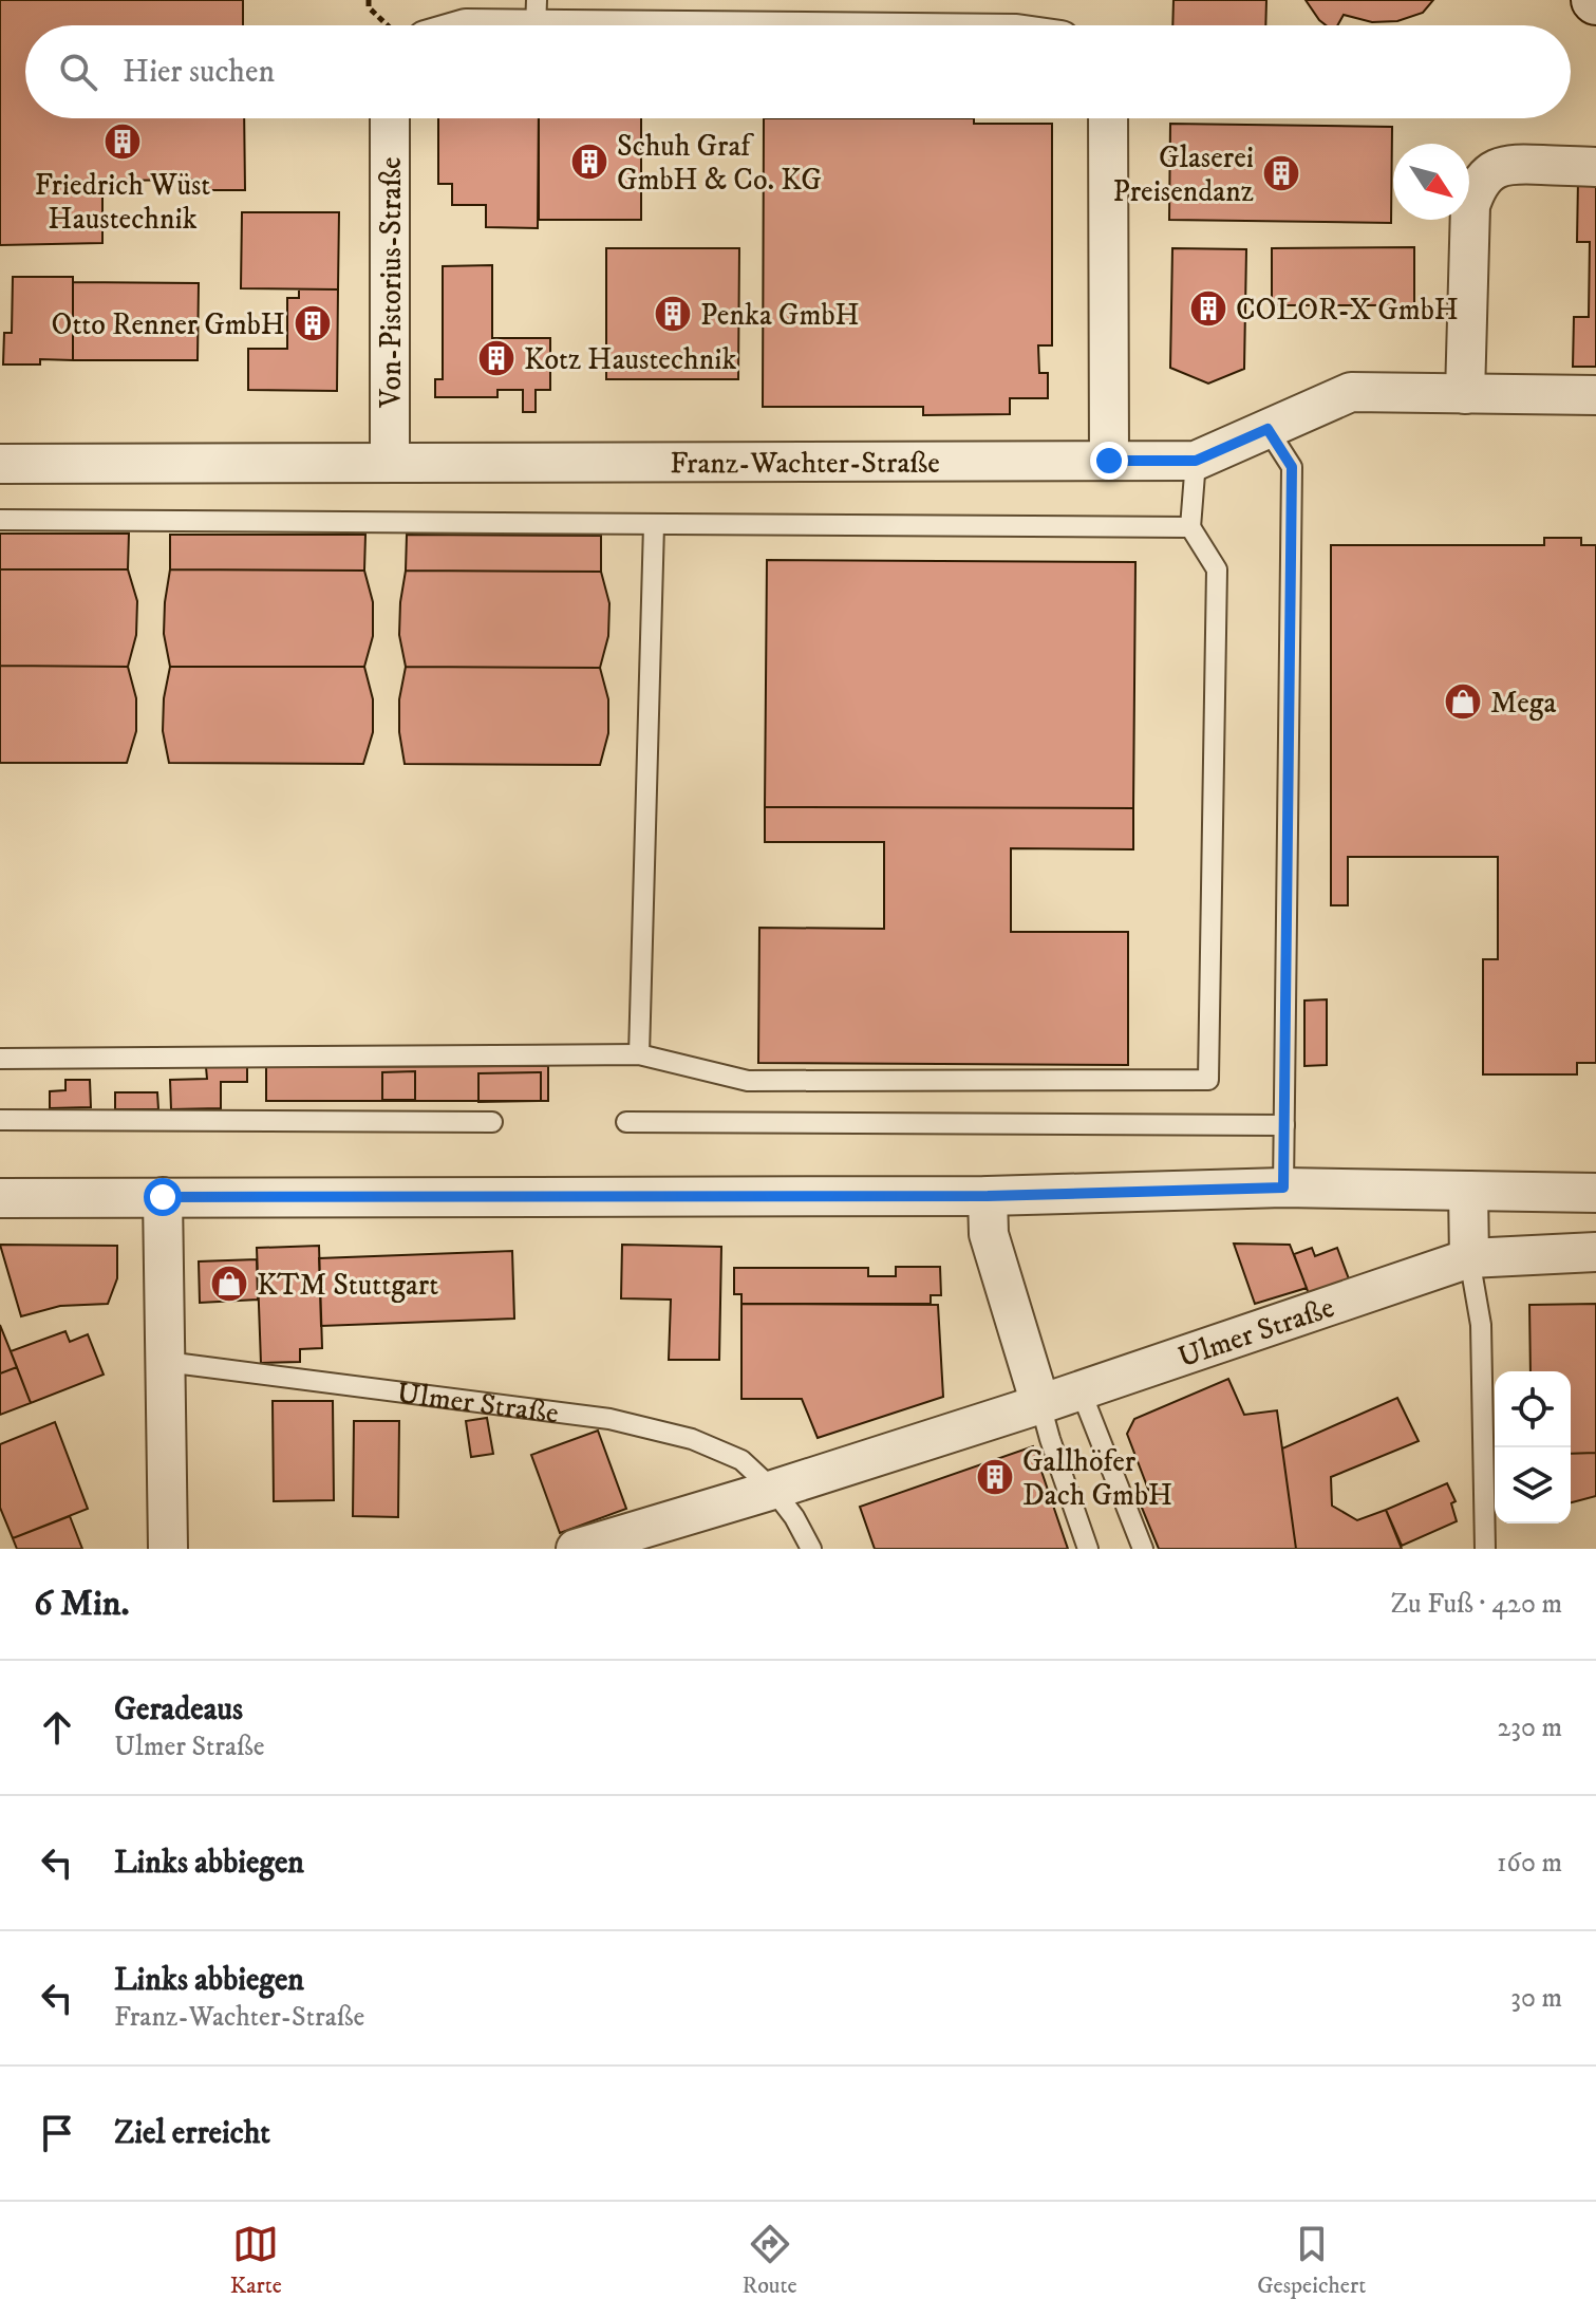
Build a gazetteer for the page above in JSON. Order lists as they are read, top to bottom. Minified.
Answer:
{"streets":{"street":["Von-Pistorius-Straße","Franz-Wachter-Straße","Ulmer Straße"]},"crossings":[["Von-Pistorius-Straße","Franz-Wachter-Straße"]],"places":{"building":["Friedrich Wüst Haustechnik","Schuh Graf GmbH & Co. KG","Glaserei Preisendanz","COLOR-X GmbH","Penka GmbH","Otto Renner GmbH","Kotz Haustechnik","Gallhöfer Dach GmbH"],"shop":["Mega","KTM Stuttgart"]},"north":"bottom right","page":{"search":"Hier suchen","heading":["6 Min.","Zu Fuß · 420 m"],"list":[["Geradeaus","Ulmer Straße","230 m"],["Links abbiegen","160 m"],["Links abbiegen","Franz-Wachter-Straße","30 m"],"Ziel erreicht"],"nav":["Karte","Route","Gespeichert"]}}
